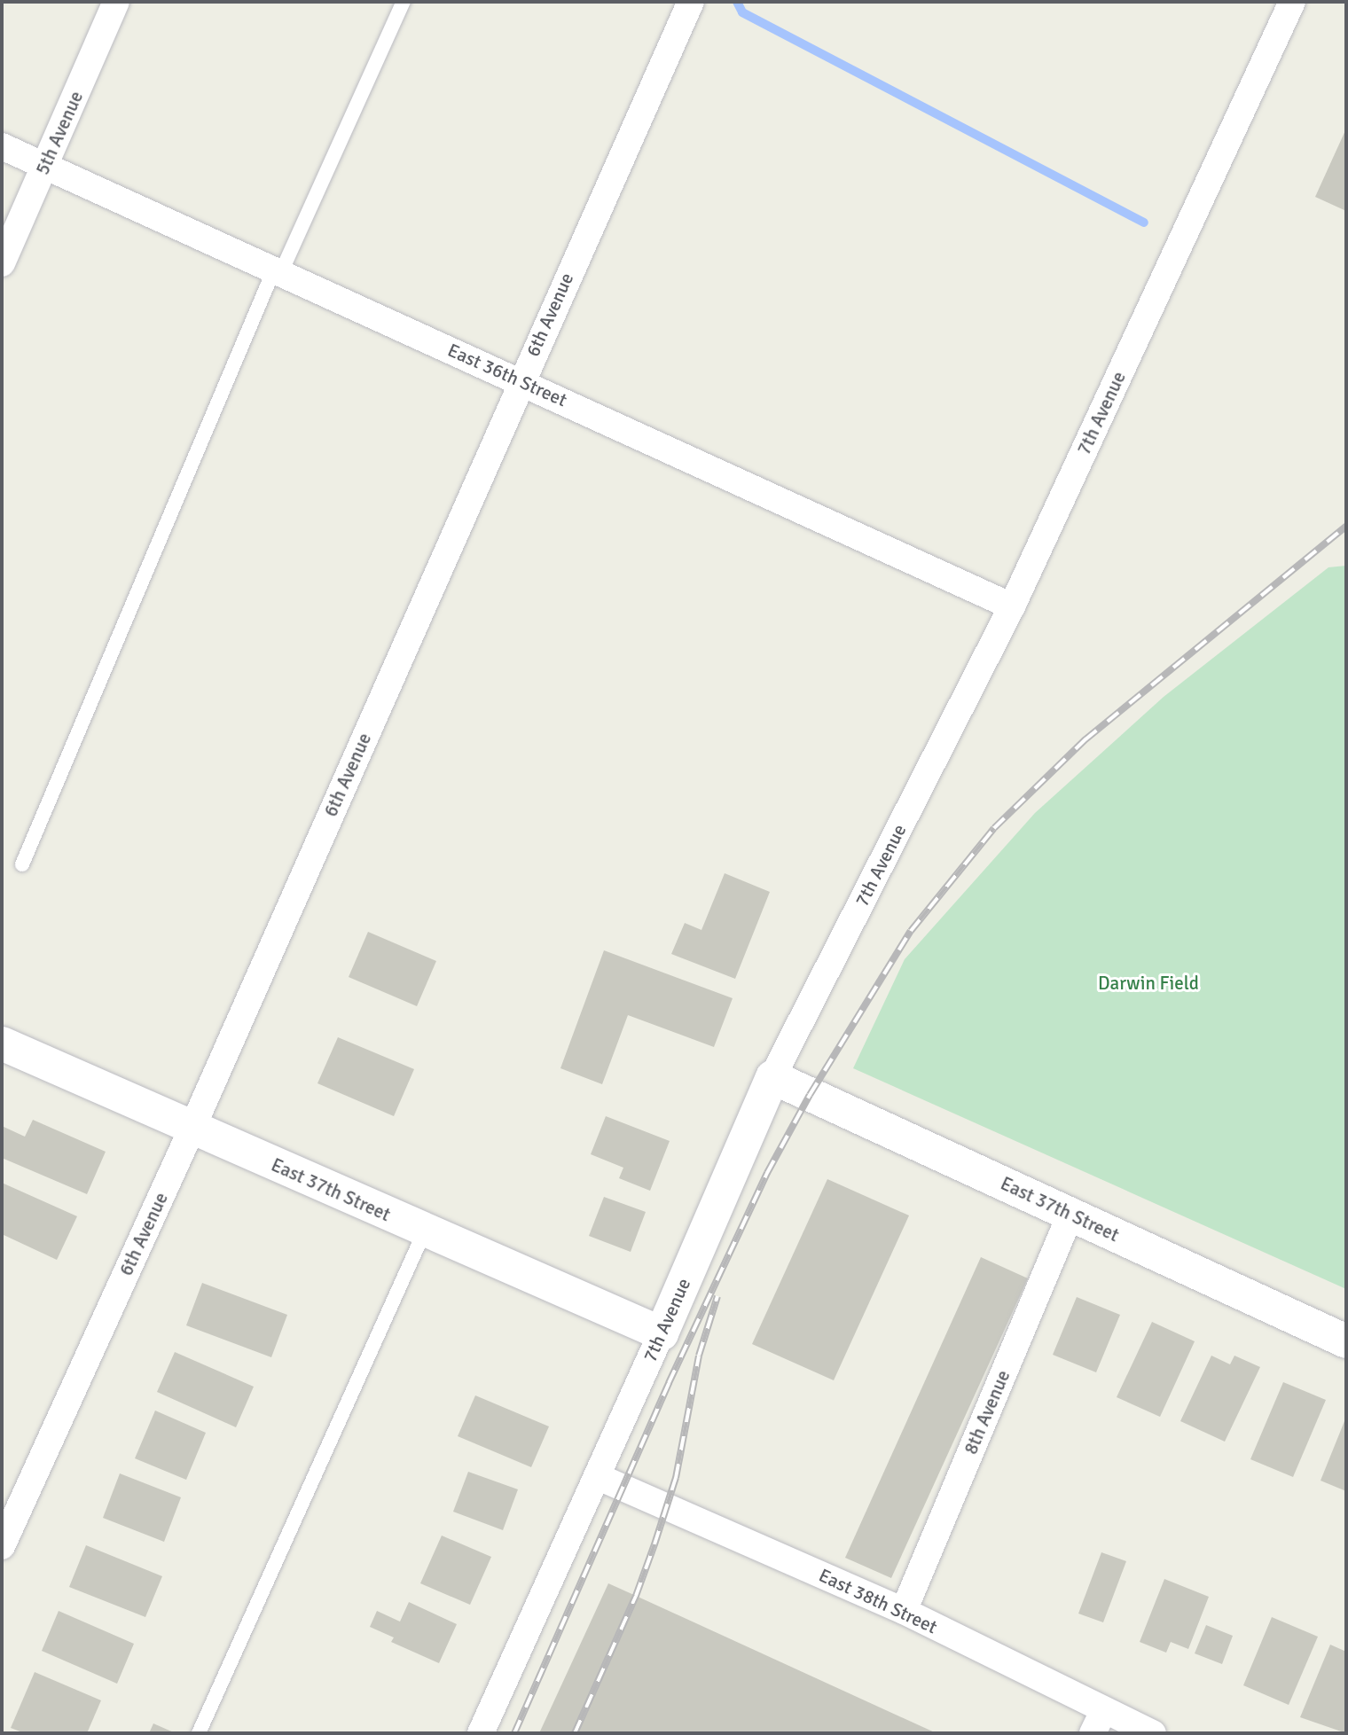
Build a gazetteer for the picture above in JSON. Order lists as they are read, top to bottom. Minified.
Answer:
{"streets":{"street":["5th Avenue","6th Avenue","East 36th Street","7th Avenue","East 37th Street","8th Avenue","East 38th Street"]},"crossings":[["5th Avenue","East 36th Street"],["6th Avenue","East 36th Street"],["6th Avenue","East 37th Street"],["East 36th Street","7th Avenue"],["7th Avenue","East 37th Street"],["7th Avenue","East 38th Street"],["East 37th Street","8th Avenue"],["8th Avenue","East 38th Street"]],"parks":["Darwin Field"]}
